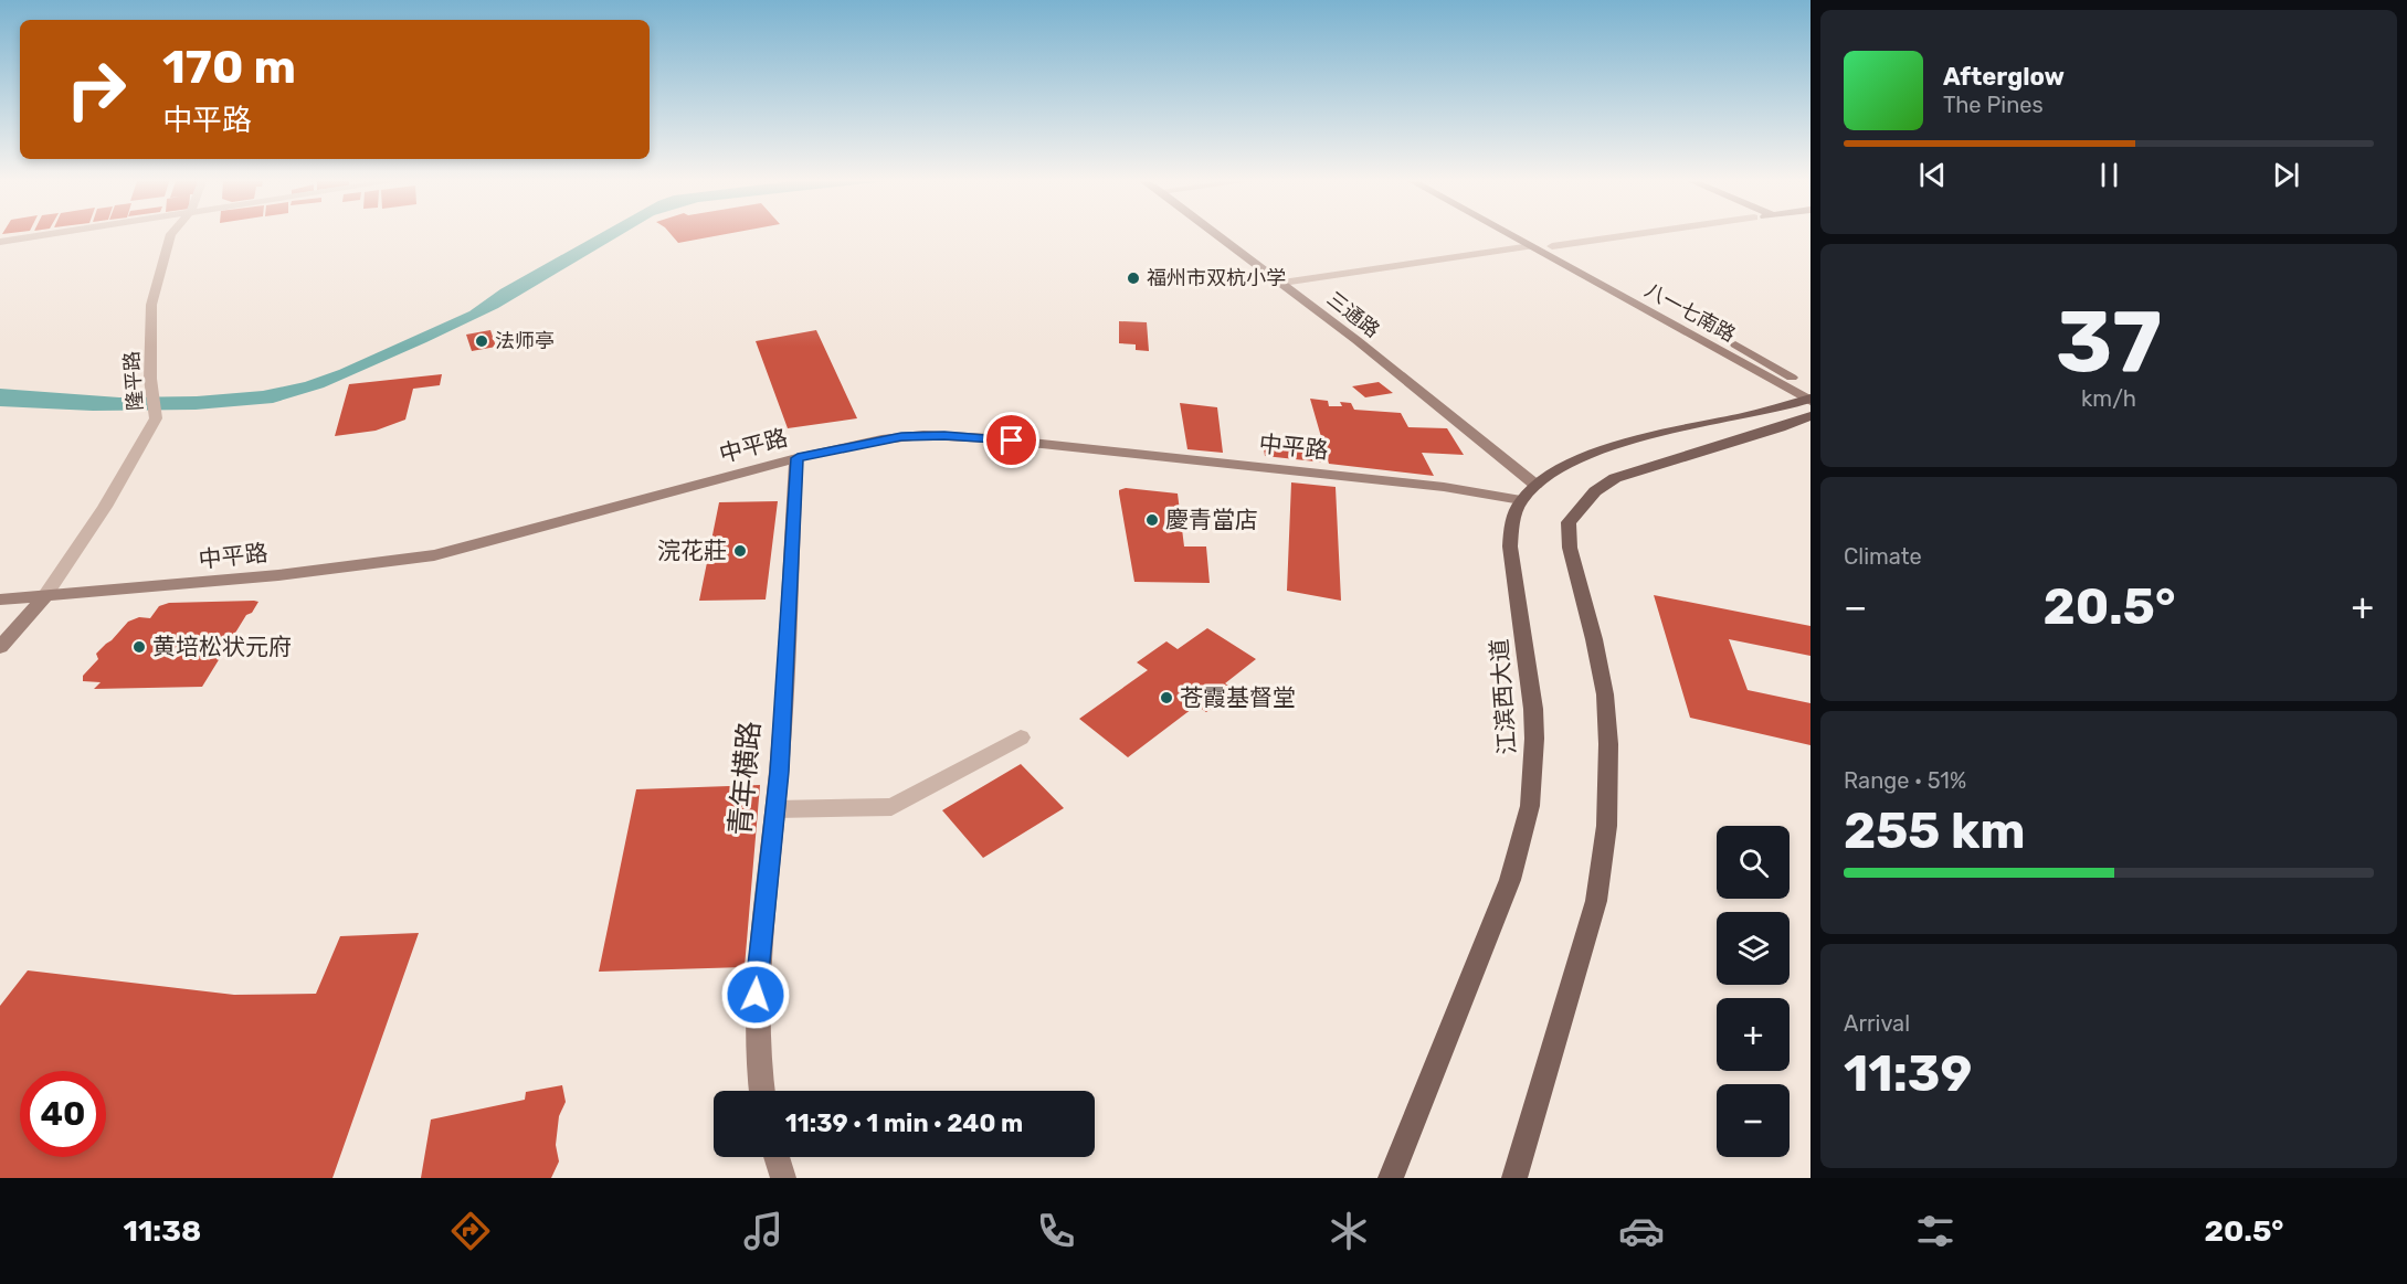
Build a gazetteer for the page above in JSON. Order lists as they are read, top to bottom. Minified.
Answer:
{"streets":{"main road":["江滨西大道"],"street":["八一七南路","三通路","隆平路","中平路","青年横路"]},"crossings":[["八一七南路","江滨西大道"],["三通路","江滨西大道"],["隆平路","中平路"],["中平路","江滨西大道"],["中平路","青年横路"]],"places":["福州市双杭小学","法师亭","慶青當店","浣花莊","黄培松状元府","苍霞基督堂"],"page":{"turn":["170 m","中平路"],"song":["Afterglow","The Pines"],"tile":[["37","km/h"],"Climate",["Range · 51%","255 km"],["Arrival","11:39"]],"heat":["−","20.5°","+"],"map_buttons":["+","−"],"limit":"40","trip":"11:39 · 1 min · 240 m","tabs":["11:38","20.5°"]}}
